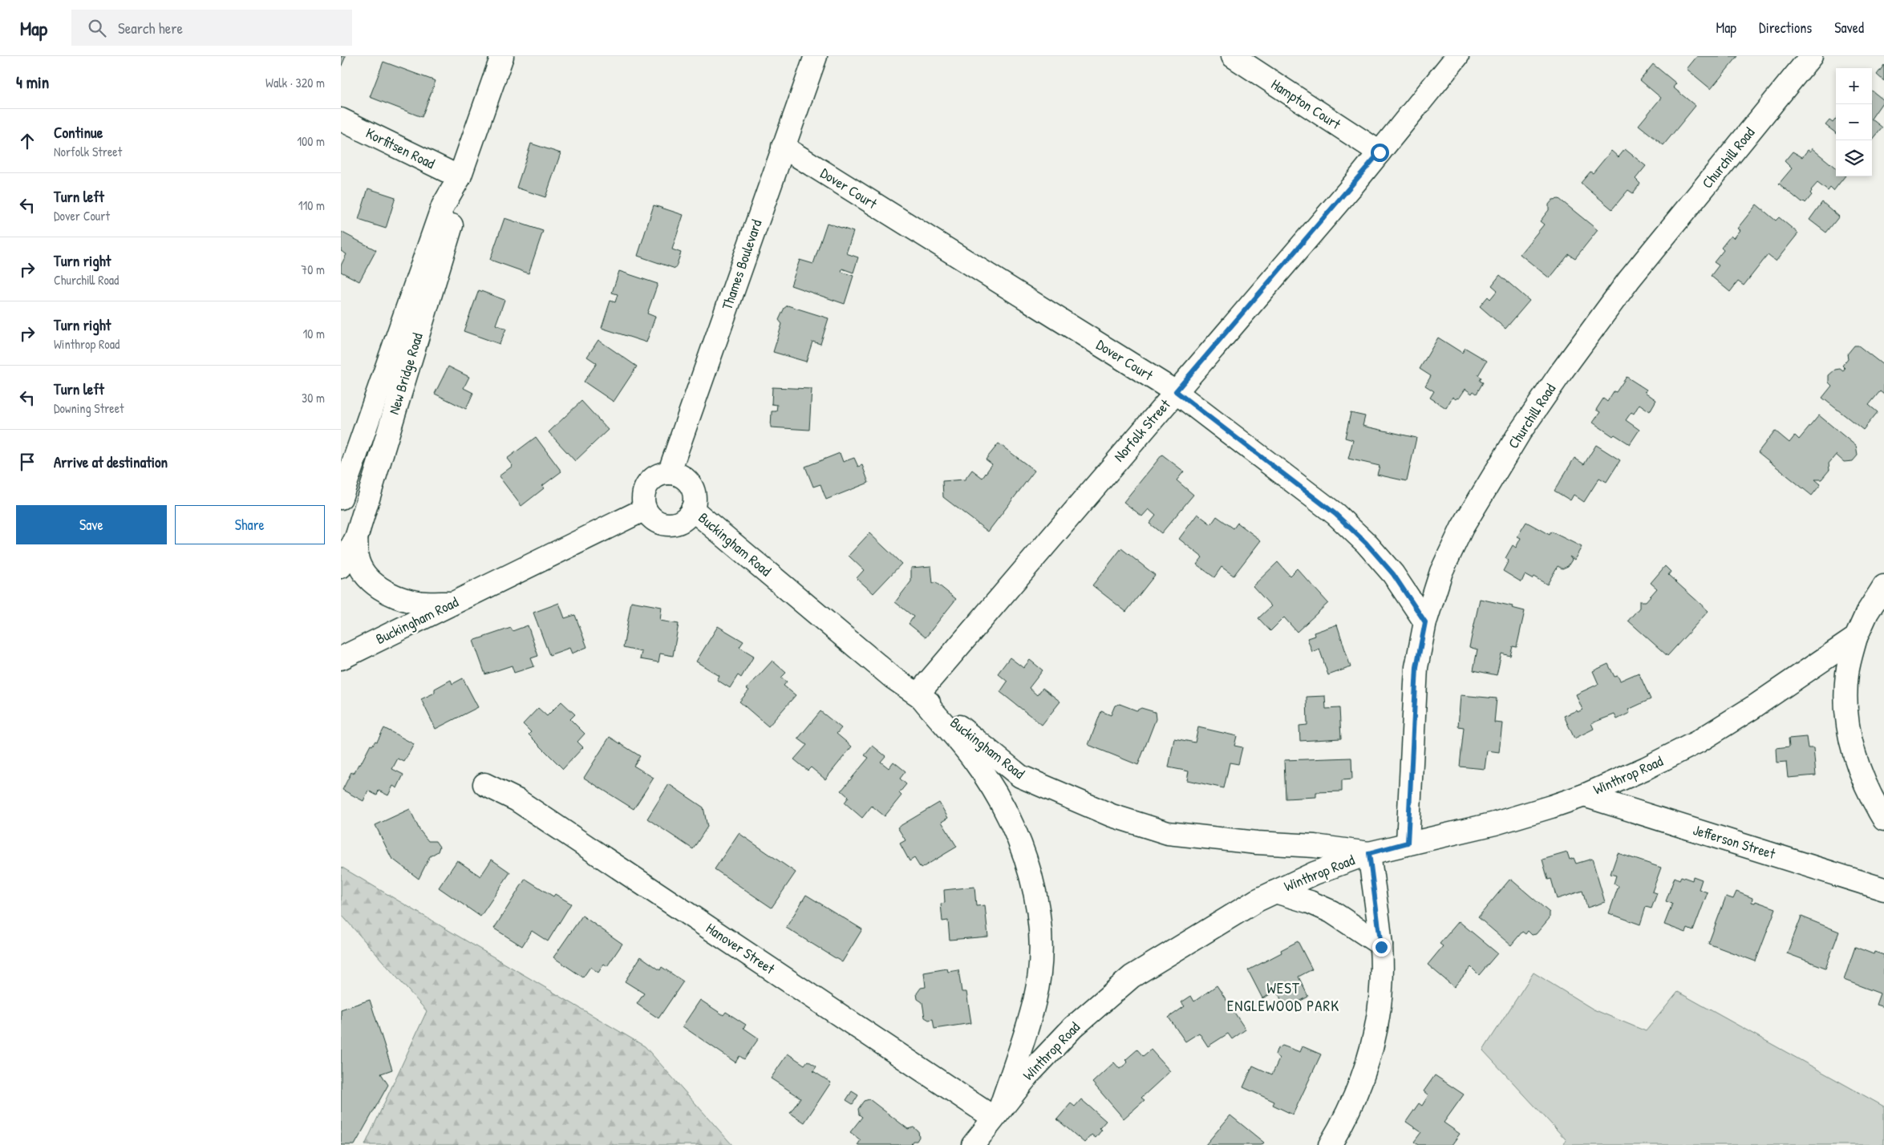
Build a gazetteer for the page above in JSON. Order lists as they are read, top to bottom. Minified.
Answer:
{"streets":{"street":["Hampton Court","Korfitsen Road","Churchill Road","Dover Court","Thames Boulevard","New Bridge Road","Norfolk Street","Buckingham Road","Winthrop Road","Jefferson Street","Hanover Street"]},"crossings":[["Hampton Court","Norfolk Street"],["Korfitsen Road","New Bridge Road"],["Churchill Road","Dover Court"],["Churchill Road","Winthrop Road"],["Dover Court","Thames Boulevard"],["Dover Court","Norfolk Street"],["Thames Boulevard","Buckingham Road"],["Norfolk Street","Buckingham Road"],["Buckingham Road","Winthrop Road"],["Winthrop Road","Jefferson Street"],["Winthrop Road","Hanover Street"]],"districts":["WEST ENGLEWOOD PARK"],"page":{"header":"Map","search":"Search here","nav":["Map","Directions","Saved"],"heading":["4 min","Walk · 320 m"],"map_buttons":["+","−"],"list":[["Continue","Norfolk Street","100 m"],["Turn left","Dover Court","110 m"],["Turn right","Churchill Road","70 m"],["Turn right","Winthrop Road","10 m"],["Turn left","Downing Street","30 m"],"Arrive at destination"],"buttons":["Save","Share"]}}
